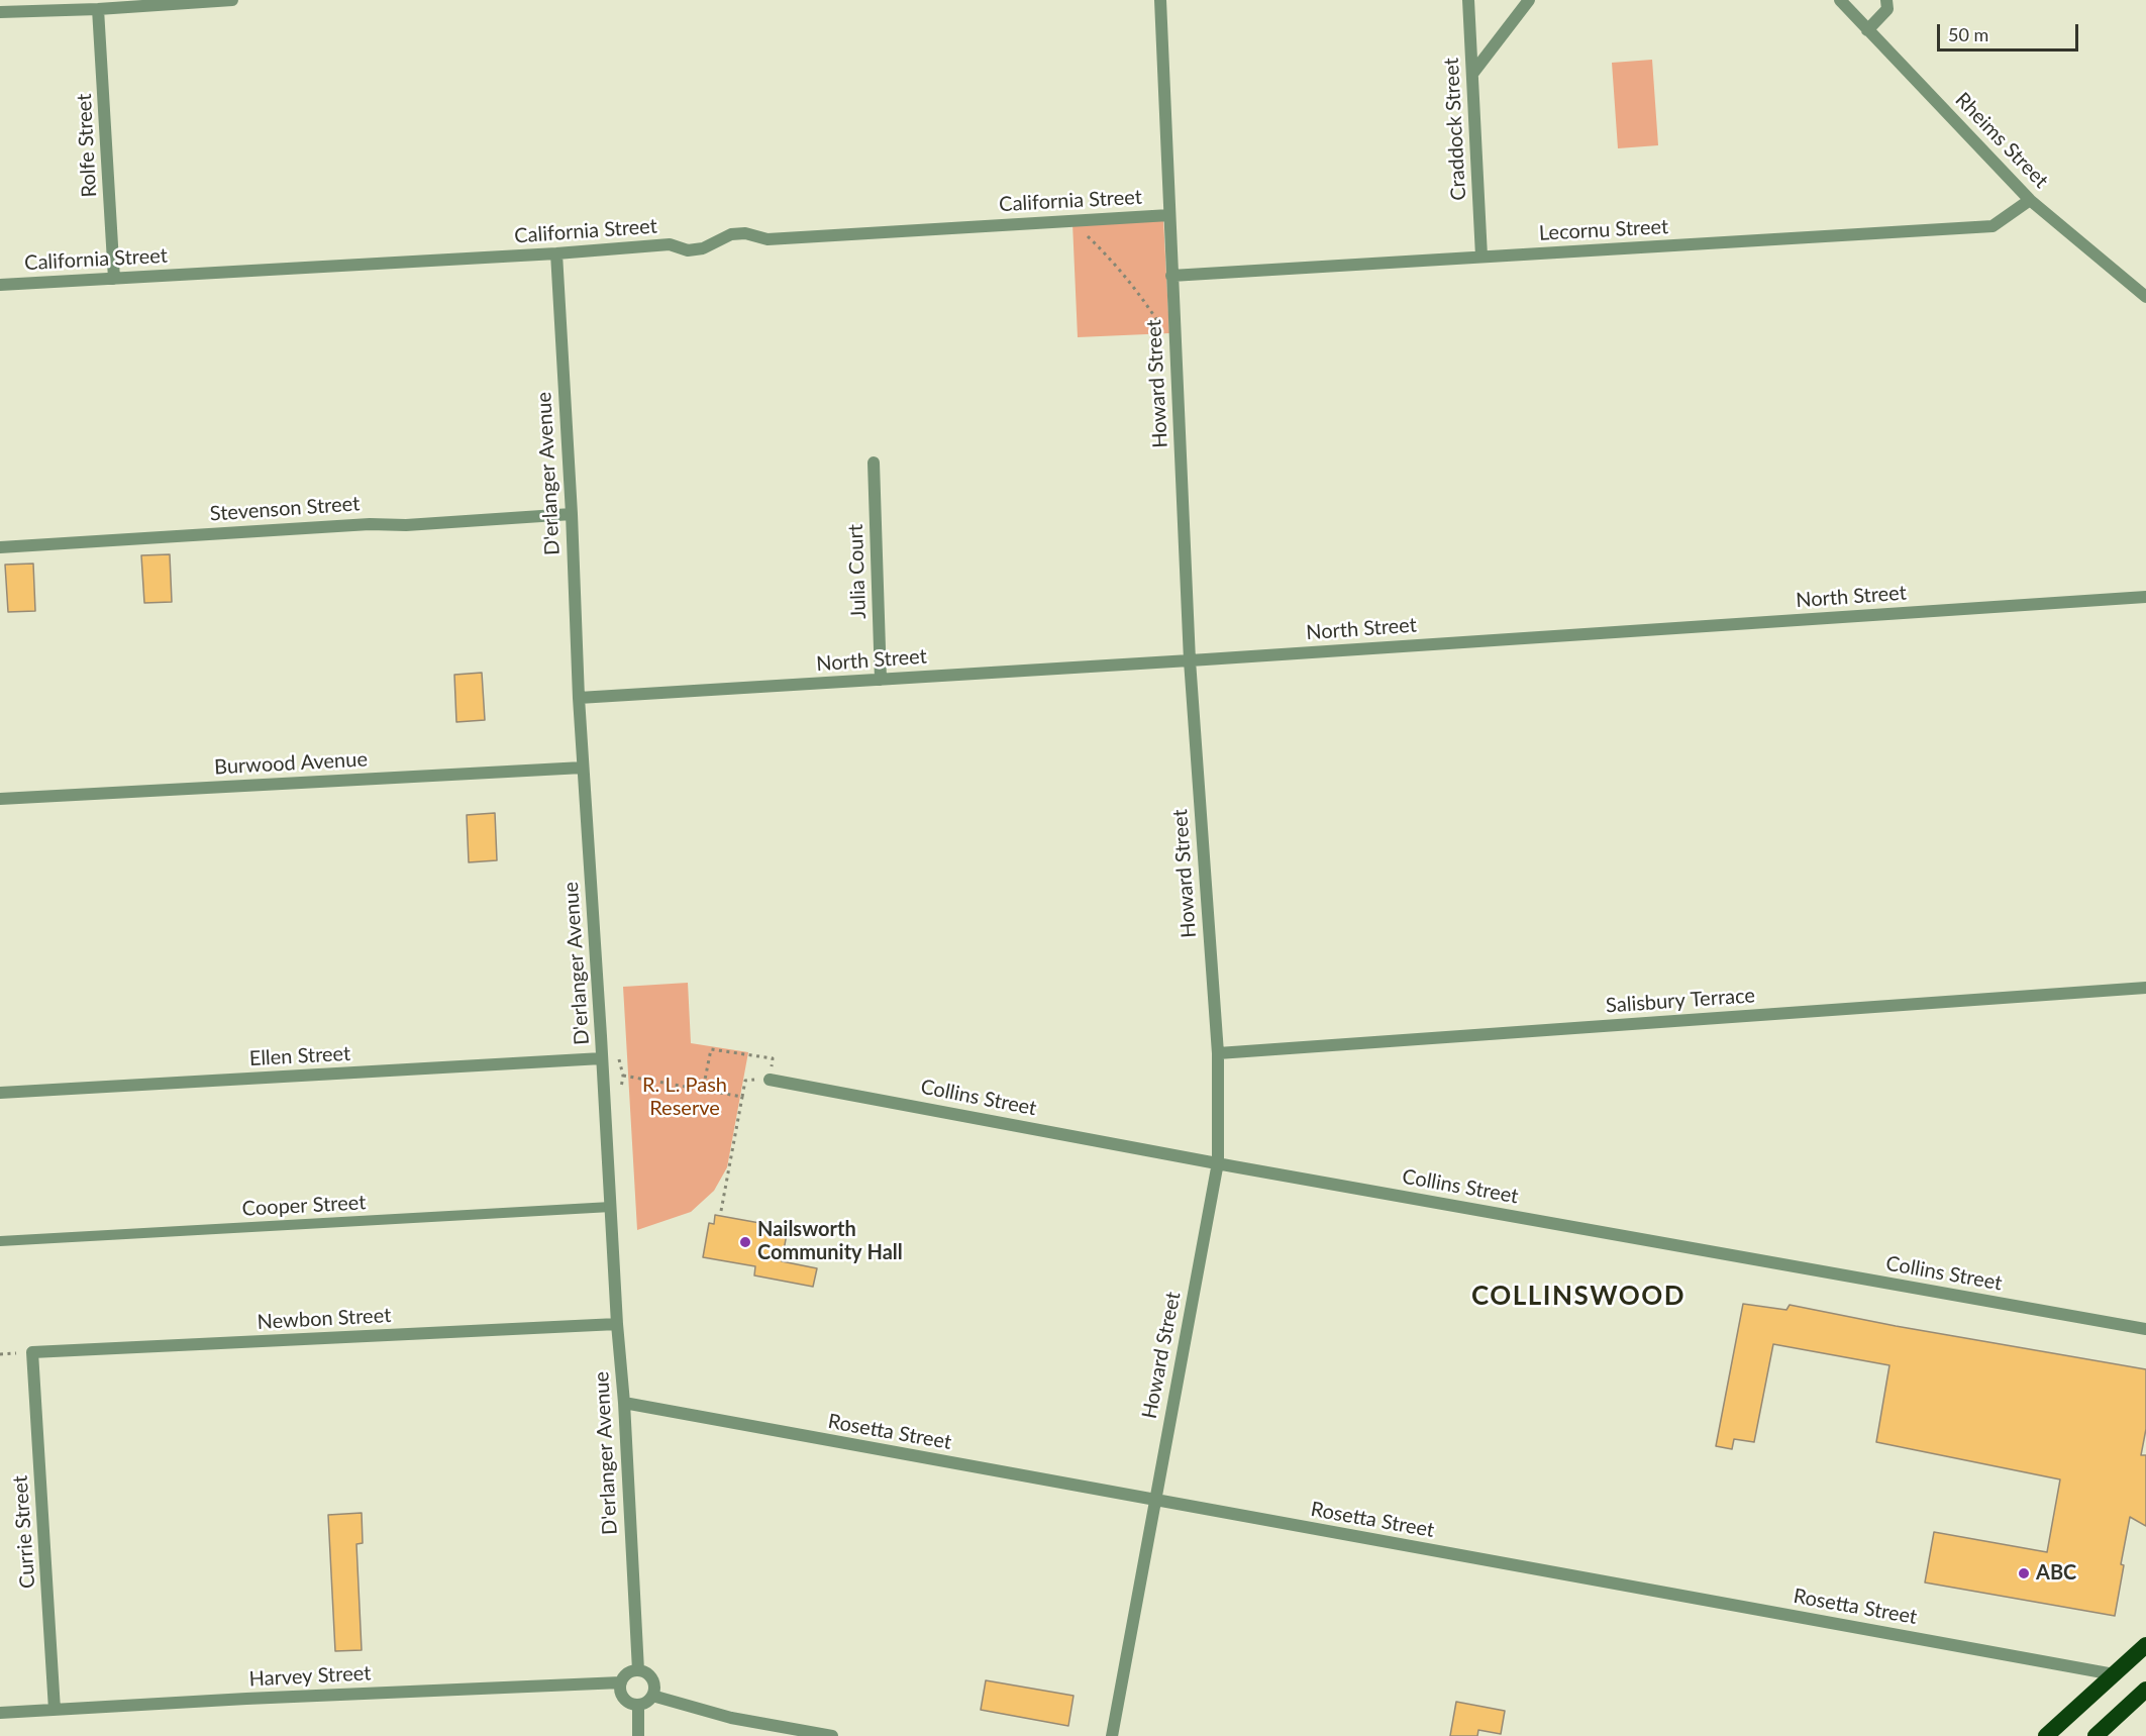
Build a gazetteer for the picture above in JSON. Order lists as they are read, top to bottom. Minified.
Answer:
{"streets":{"street":["Craddock Street","Rheims Street","Rolfe Street","California Street","Lecornu Street","Howard Street","D'erlanger Avenue","Stevenson Street","Julia Court","North Street","Burwood Avenue","Salisbury Terrace","Ellen Street","Collins Street","Newbon Street","Rosetta Street","Currie Street","Harvey Street"],"lane":["Cooper Street"]},"crossings":[["Craddock Street","Lecornu Street"],["Rheims Street","Lecornu Street"],["Rolfe Street","California Street"],["California Street","Howard Street"],["California Street","D'erlanger Avenue"],["Lecornu Street","Howard Street"],["Howard Street","North Street"],["Howard Street","Salisbury Terrace"],["Howard Street","Collins Street"],["Howard Street","Rosetta Street"],["D'erlanger Avenue","Stevenson Street"],["D'erlanger Avenue","North Street"],["D'erlanger Avenue","Burwood Avenue"],["D'erlanger Avenue","Ellen Street"],["D'erlanger Avenue","Cooper Street"],["D'erlanger Avenue","Newbon Street"],["D'erlanger Avenue","Rosetta Street"],["D'erlanger Avenue","Harvey Street"],["Julia Court","North Street"],["Newbon Street","Currie Street"],["Currie Street","Harvey Street"]],"districts":["COLLINSWOOD"],"parks":["R. L. Pash Reserve"],"places":["Nailsworth Community Hall","ABC"],"scale_bar":"50 m"}
